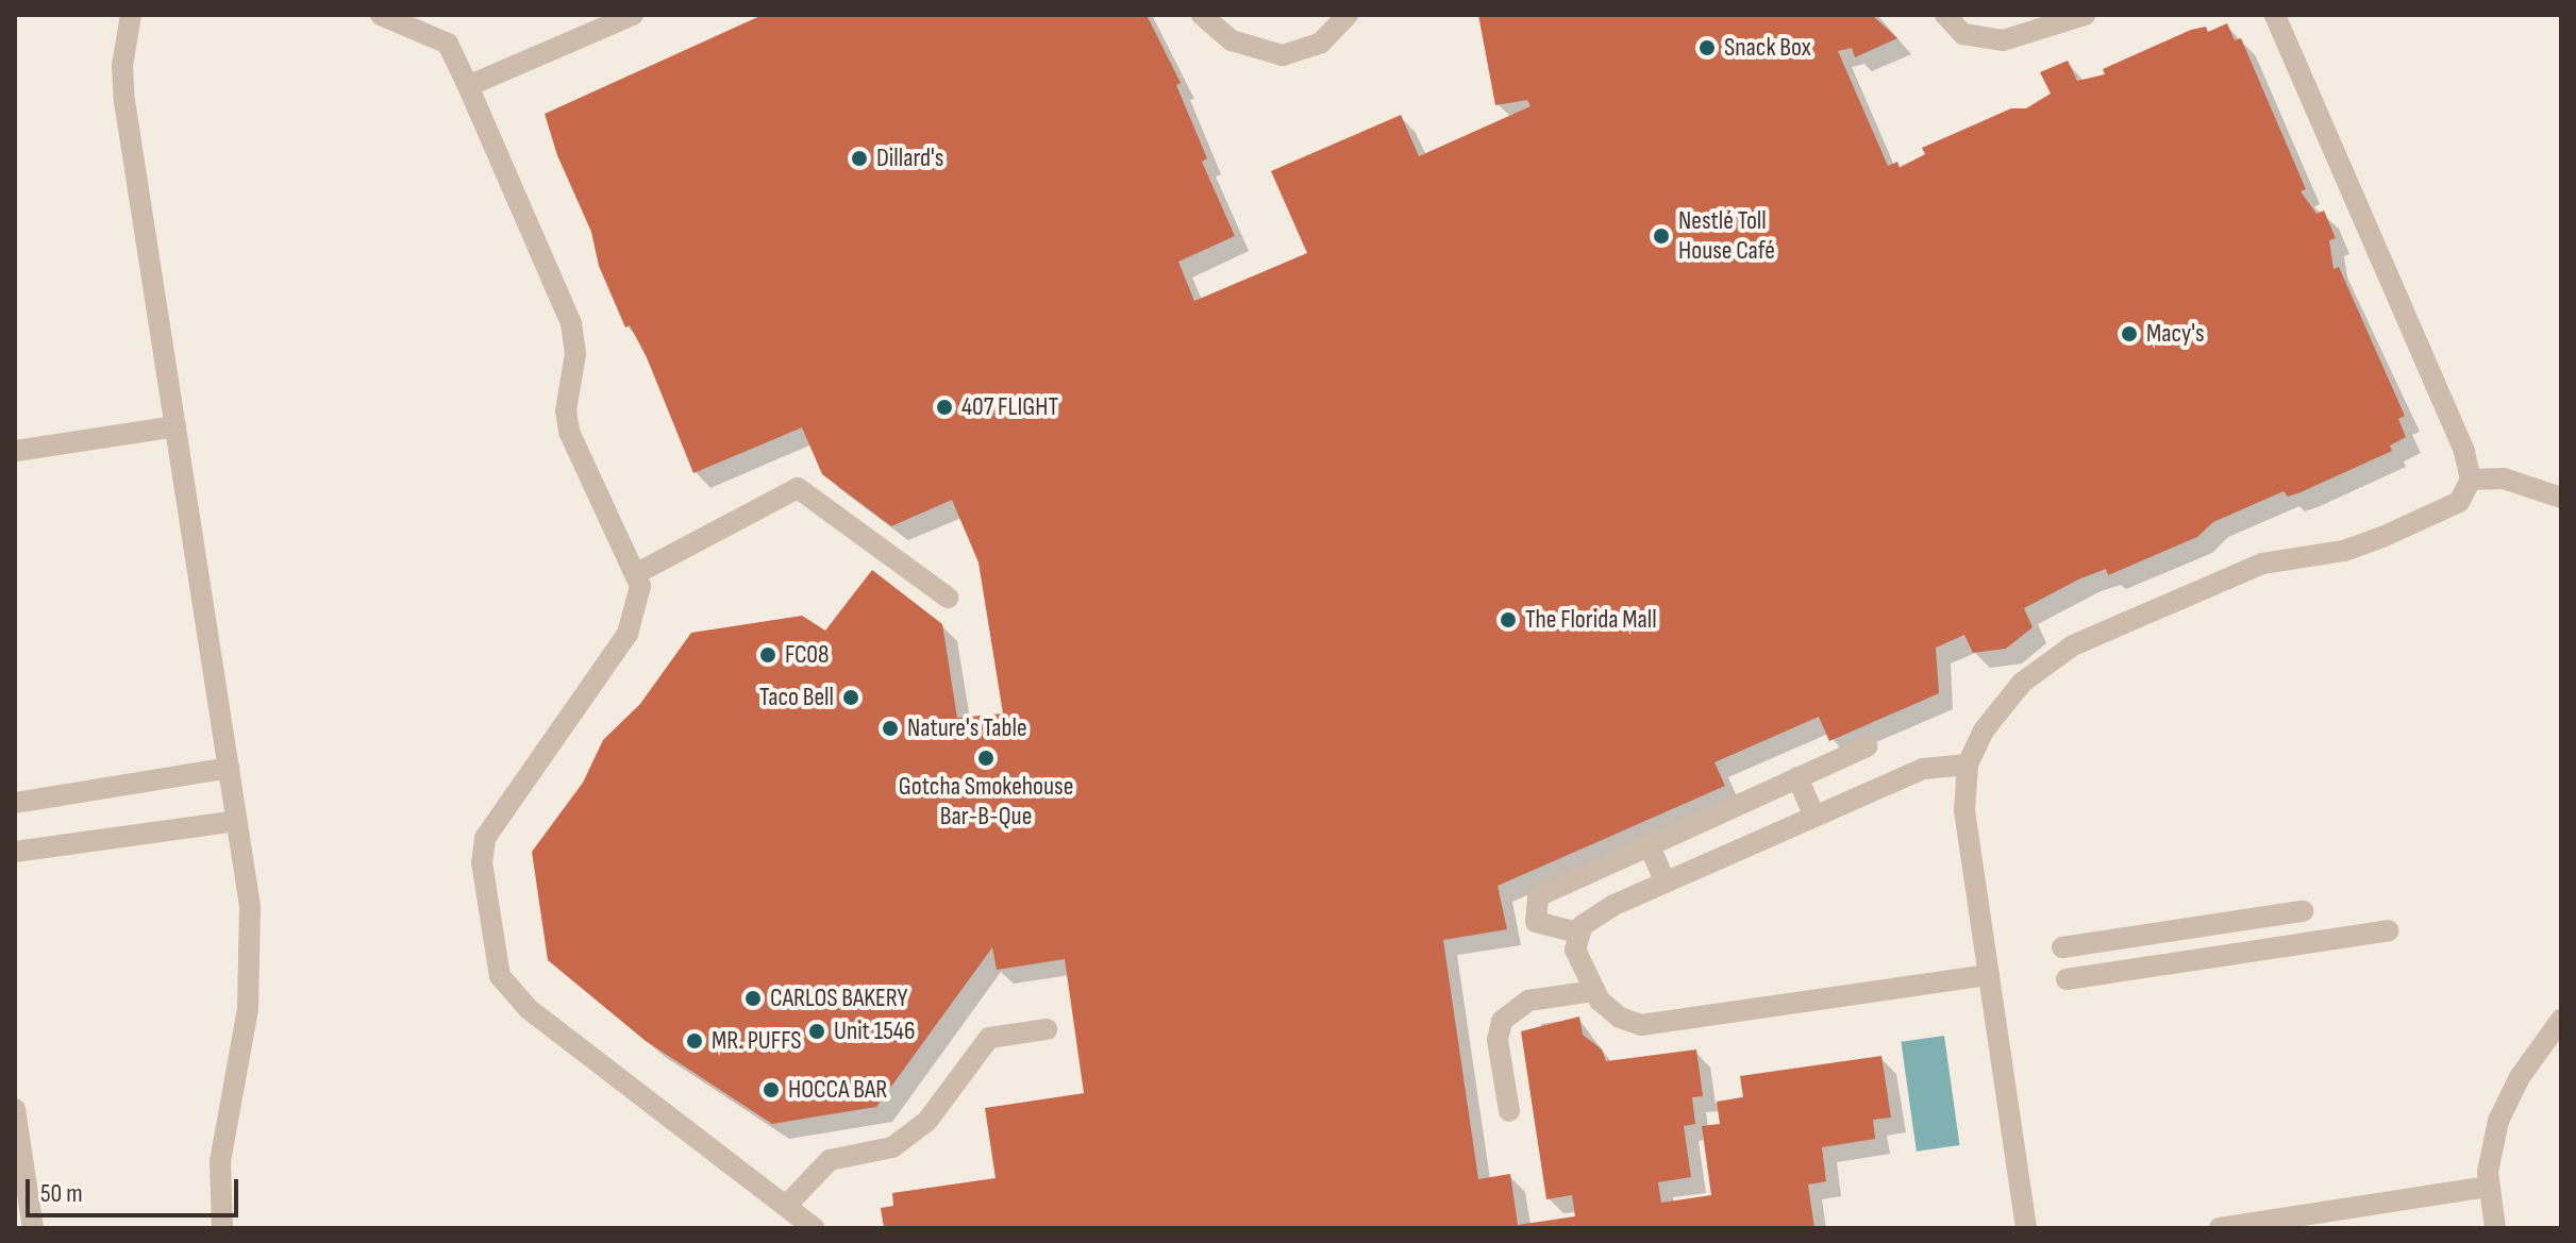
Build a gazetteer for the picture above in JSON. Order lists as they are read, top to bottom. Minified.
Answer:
{"places":["Snack Box","Dillard's","Nestlé Toll House Café","Macy's","407 FLIGHT","The Florida Mall","FC08","Taco Bell","Nature's Table","Gotcha Smokehouse Bar-B-Que","CARLOS BAKERY","Unit 1546","MR. PUFFS","HOCCA BAR"],"scale_bar":"50 m"}
